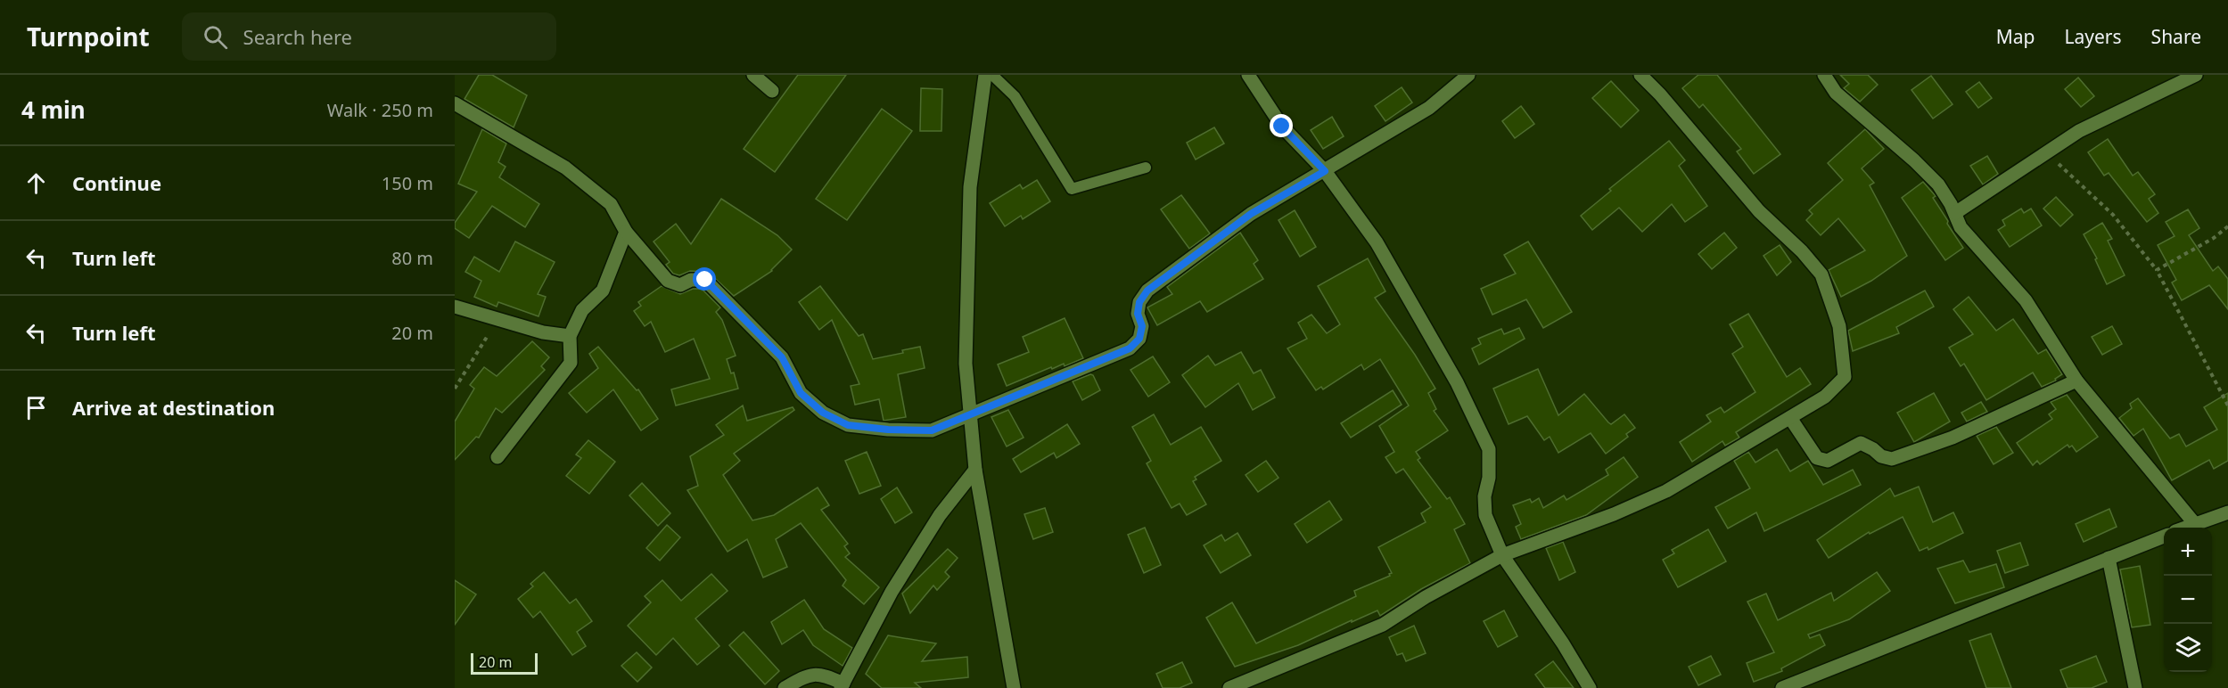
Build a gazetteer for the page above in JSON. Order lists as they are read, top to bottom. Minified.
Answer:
{"scale_bar":"20 m","page":{"header":"Turnpoint","search":"Search here","nav":["Map","Layers","Share"],"heading":["4 min","Walk · 250 m"],"list":[["Continue","150 m"],["Turn left","80 m"],["Turn left","20 m"],"Arrive at destination"],"map_buttons":["+","−"],"scale":"20 m"}}
